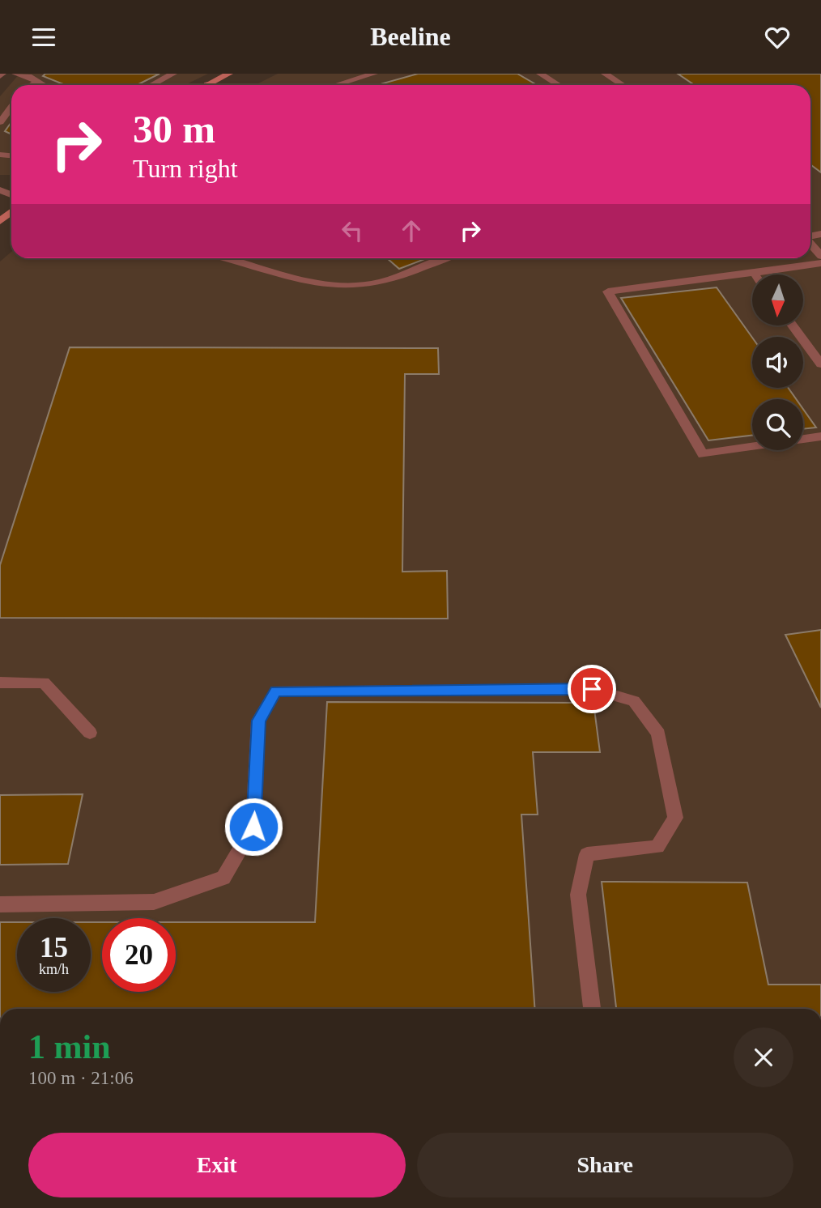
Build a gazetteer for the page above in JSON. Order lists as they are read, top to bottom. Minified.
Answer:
{"north":"bottom","page":{"header":"Beeline","turn":["30 m","Turn right"],"speed":"15 km/h","limit":"20","heading":["1 min","100 m · 21:06"],"buttons":["Exit","Share"]}}
